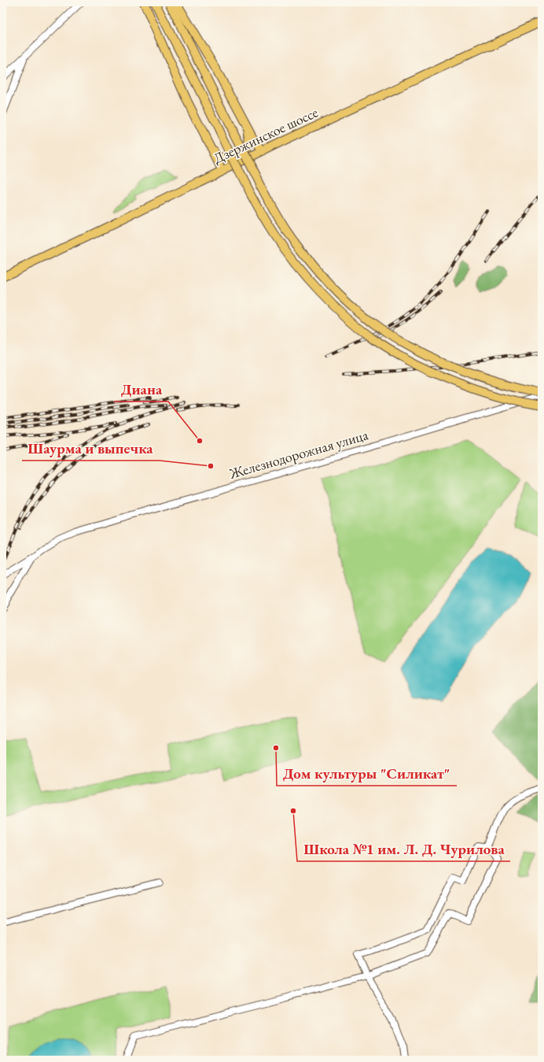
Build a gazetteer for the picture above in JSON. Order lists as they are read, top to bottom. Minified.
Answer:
{"streets":{"main road":["Дзержинское шоссе"],"street":["Железнодорожная улица"]},"places":["Диана","Шаурма и выпечка","Дом культуры \"Силикат\"","Школа №1 им. Л. Д. Чурилова"]}
